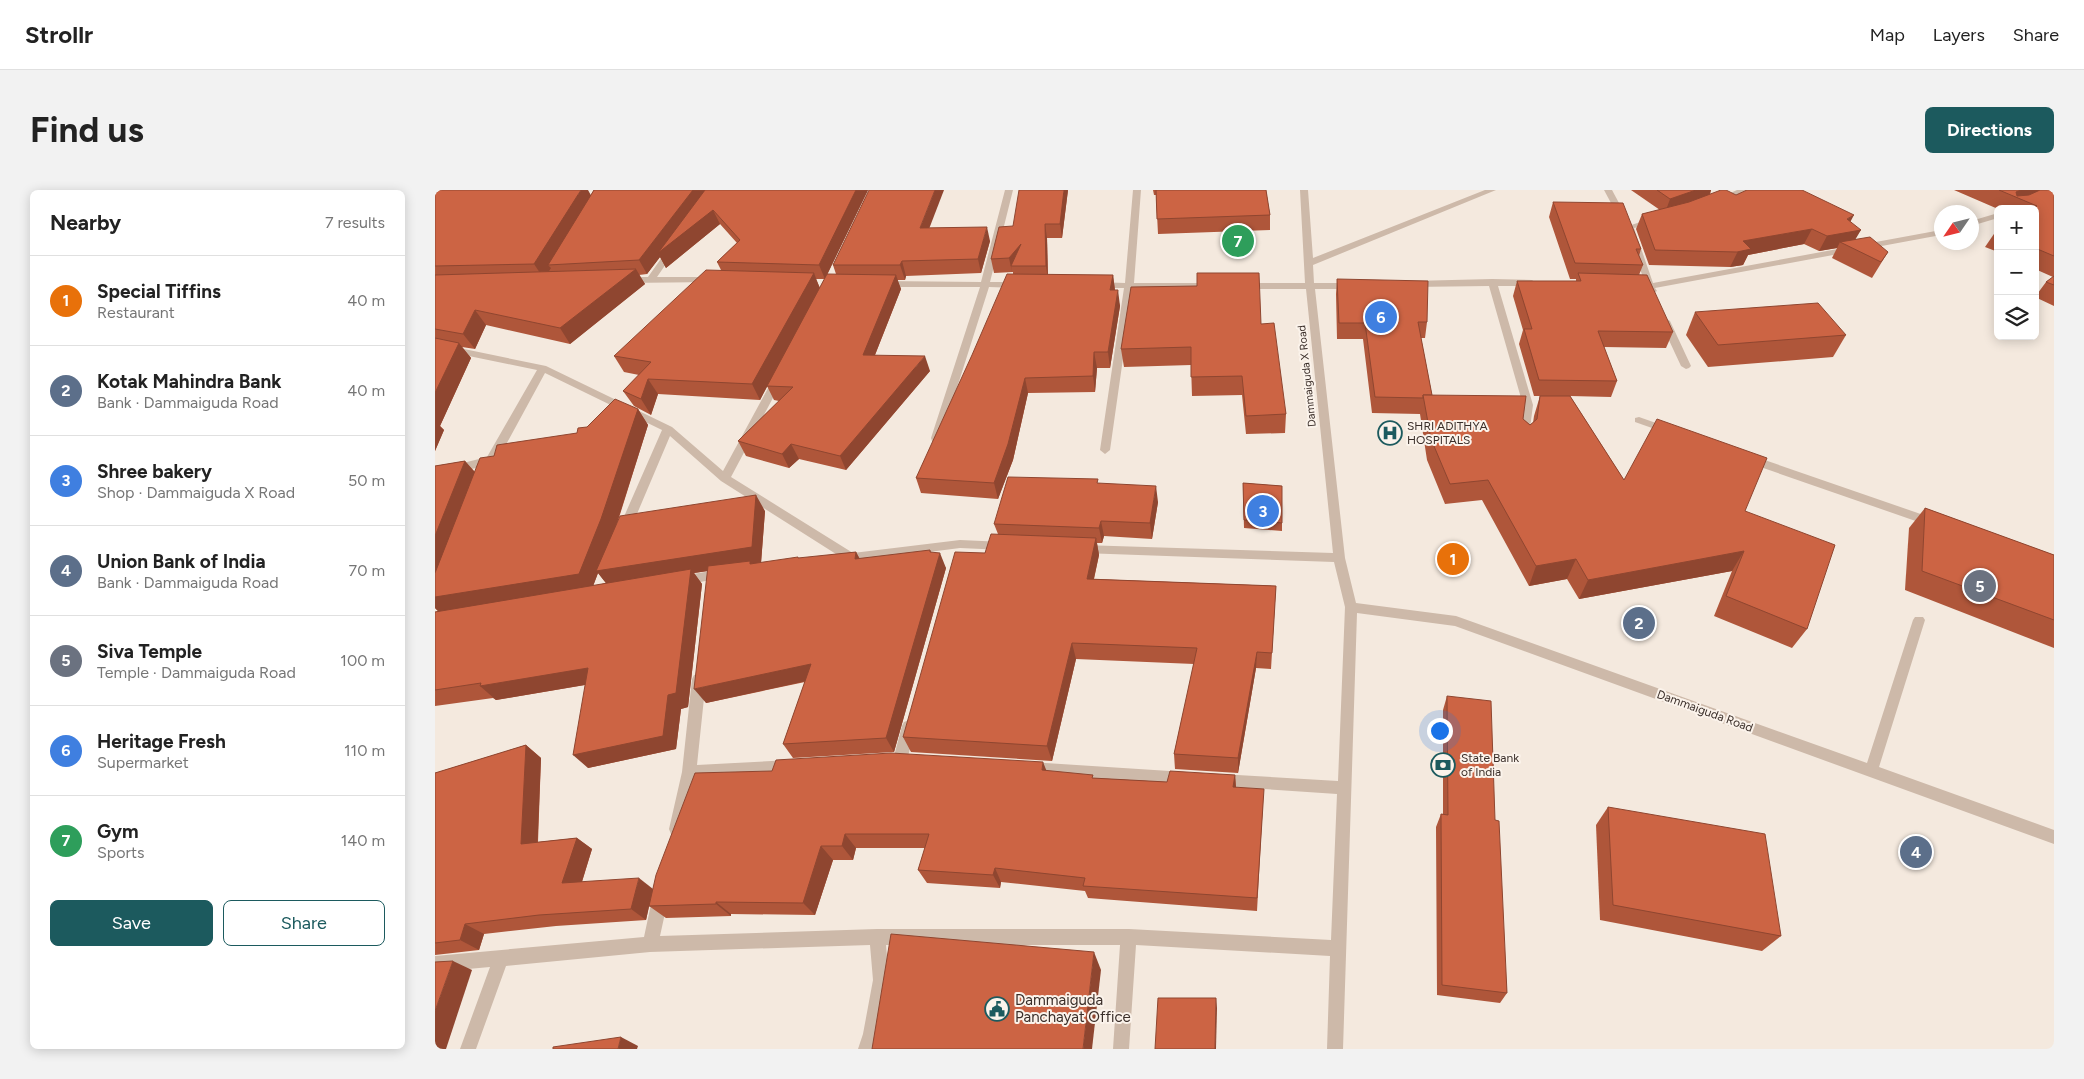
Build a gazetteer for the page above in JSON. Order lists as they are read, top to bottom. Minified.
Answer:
{"streets":{"street":["Dammaiguda X Road","Dammaiguda Road"]},"crossings":[["Dammaiguda X Road","Dammaiguda Road"]],"places":{"hospital":["SHRI ADITHYA HOSPITALS"],"bank":["State Bank of India"],"public building":["Dammaiguda Panchayat Office"]},"north":"bottom left","page":{"header":"Strollr","nav":["Map","Layers","Share"],"buttons":["Directions",["Save","Share"]],"title":"Find us","heading":["Nearby","7 results"],"map_buttons":["+","−"],"pins":["7","6","3","1","5","2","4"],"list":[{"mark":"1","name":"Special Tiffins","note":"Restaurant","value":"40 m"},{"mark":"2","name":"Kotak Mahindra Bank","note":"Bank · Dammaiguda Road","value":"40 m"},{"mark":"3","name":"Shree bakery","note":"Shop · Dammaiguda X Road","value":"50 m"},{"mark":"4","name":"Union Bank of India","note":"Bank · Dammaiguda Road","value":"70 m"},{"mark":"5","name":"Siva Temple","note":"Temple · Dammaiguda Road","value":"100 m"},{"mark":"6","name":"Heritage Fresh","note":"Supermarket","value":"110 m"},{"mark":"7","name":"Gym","note":"Sports","value":"140 m"}]}}
